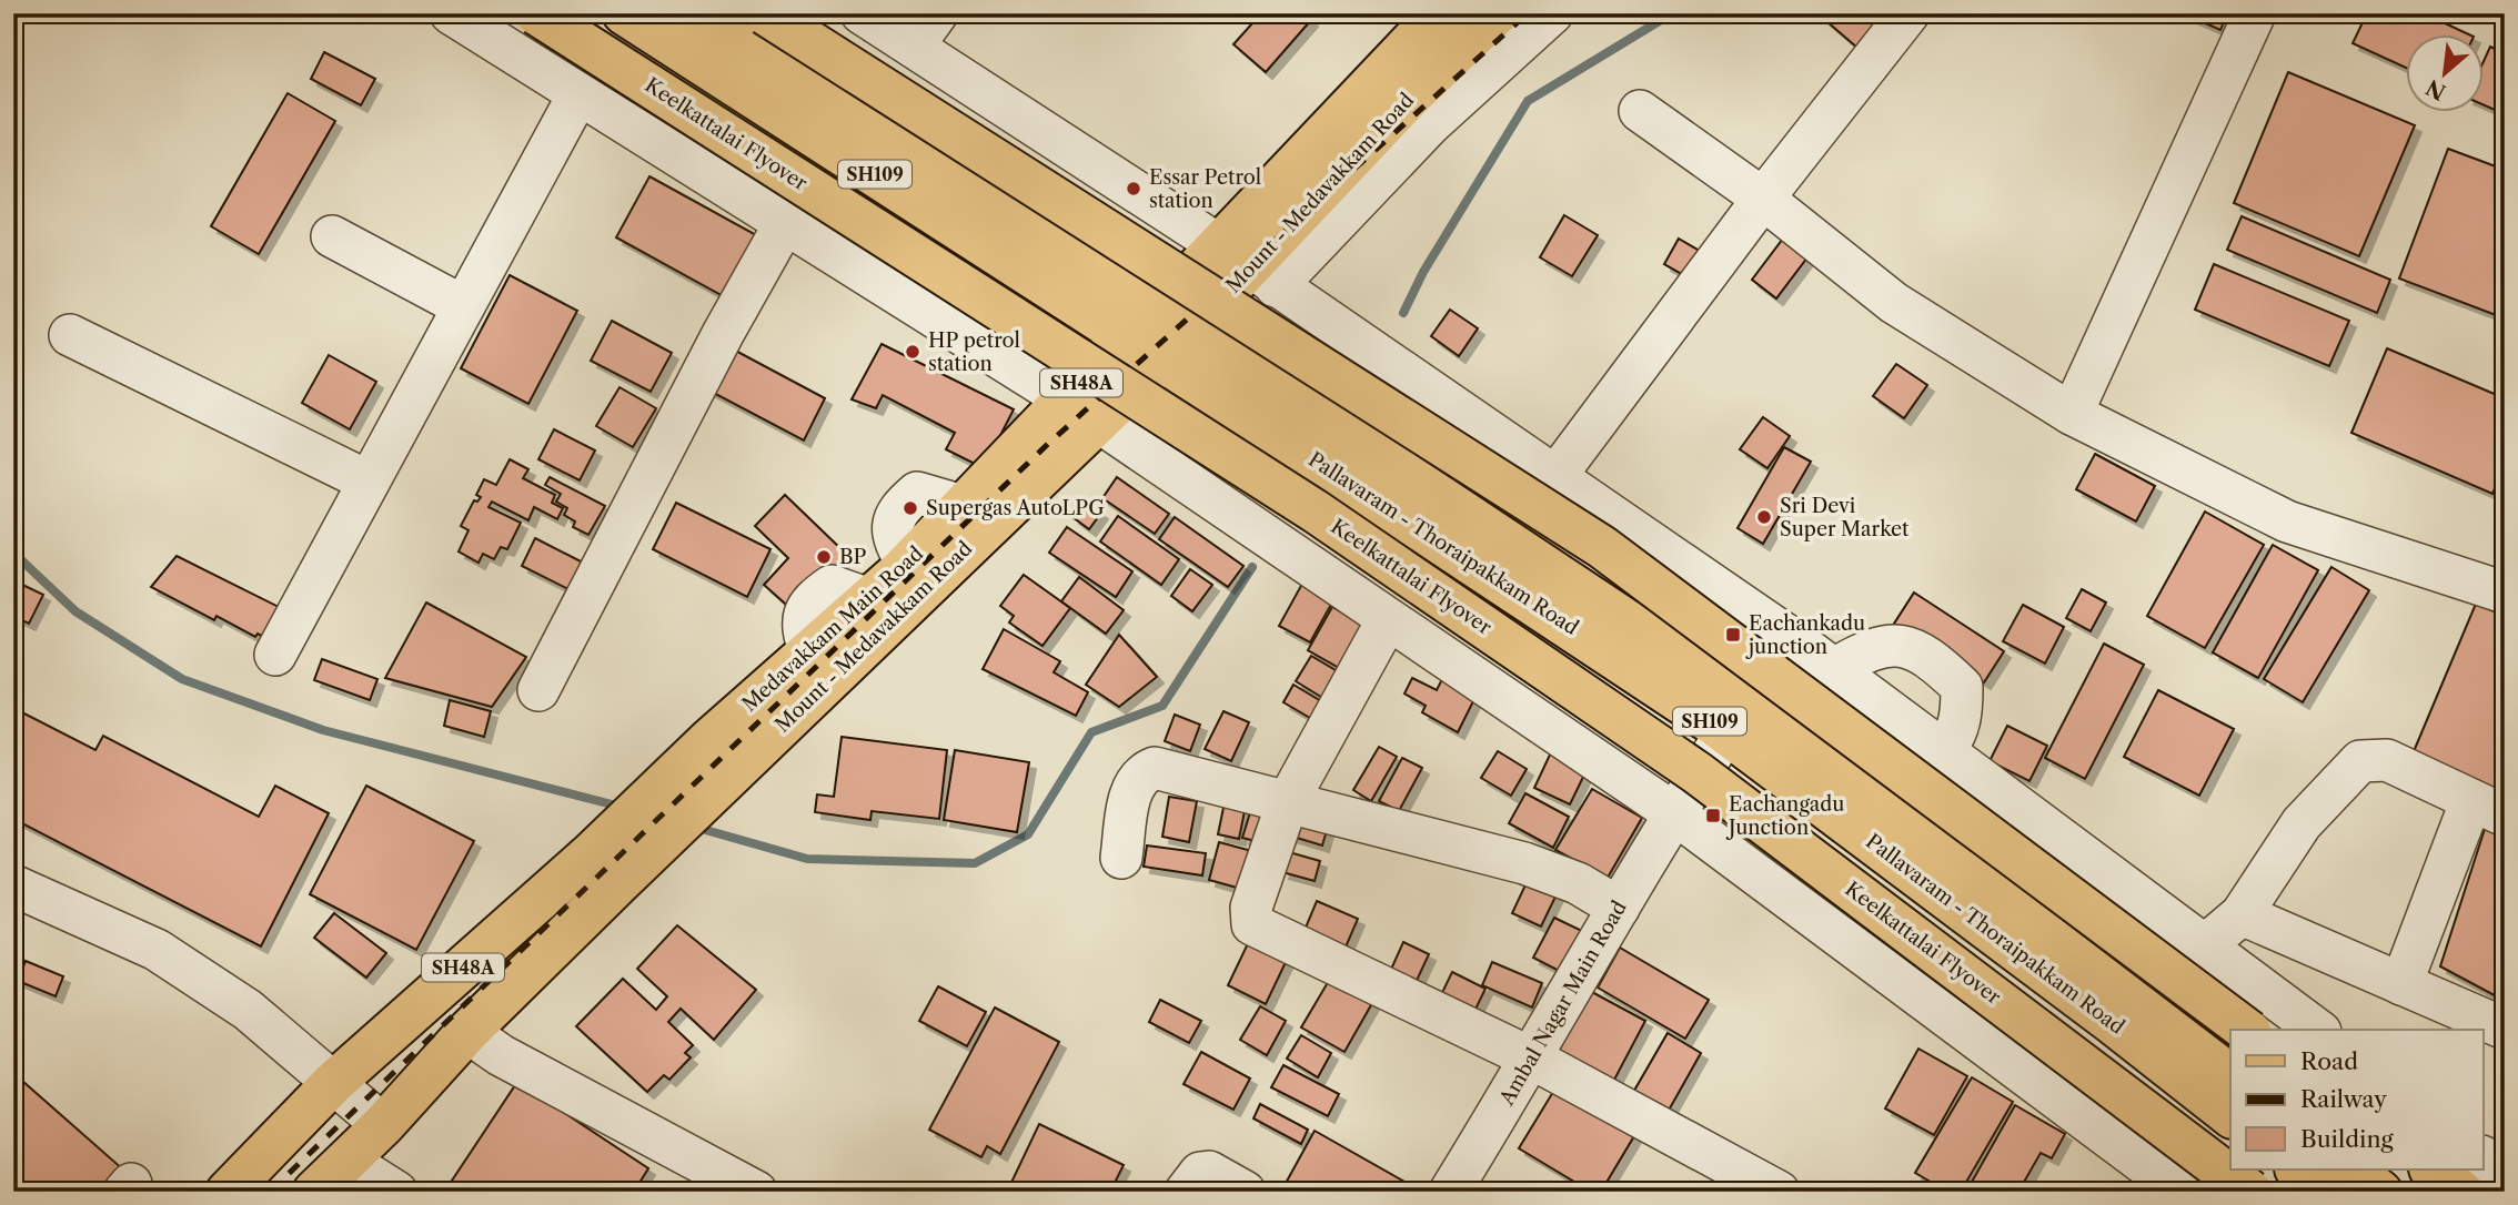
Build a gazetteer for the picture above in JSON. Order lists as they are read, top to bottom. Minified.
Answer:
{"streets":{"main road":["Keelkattalai Flyover","SH109","Mount - Medavakkam Road","SH48A","Pallavaram - Thoraipakkam Road","Medavakkam Main Road"],"street":["Ambal Nagar Main Road"]},"crossings":[["Mount - Medavakkam Road","Pallavaram - Thoraipakkam Road"],["Mount - Medavakkam Road","Medavakkam Main Road"],["Pallavaram - Thoraipakkam Road","Medavakkam Main Road"],["Pallavaram - Thoraipakkam Road","Ambal Nagar Main Road"]],"places":{"other":["Essar Petrol station","HP petrol station","Supergas AutoLPG","Sri Devi Super Market","BP"],"transit":["Eachankadu junction","Eachangadu Junction"]},"legend":["Road","Railway","Building"],"north":"bottom left"}
